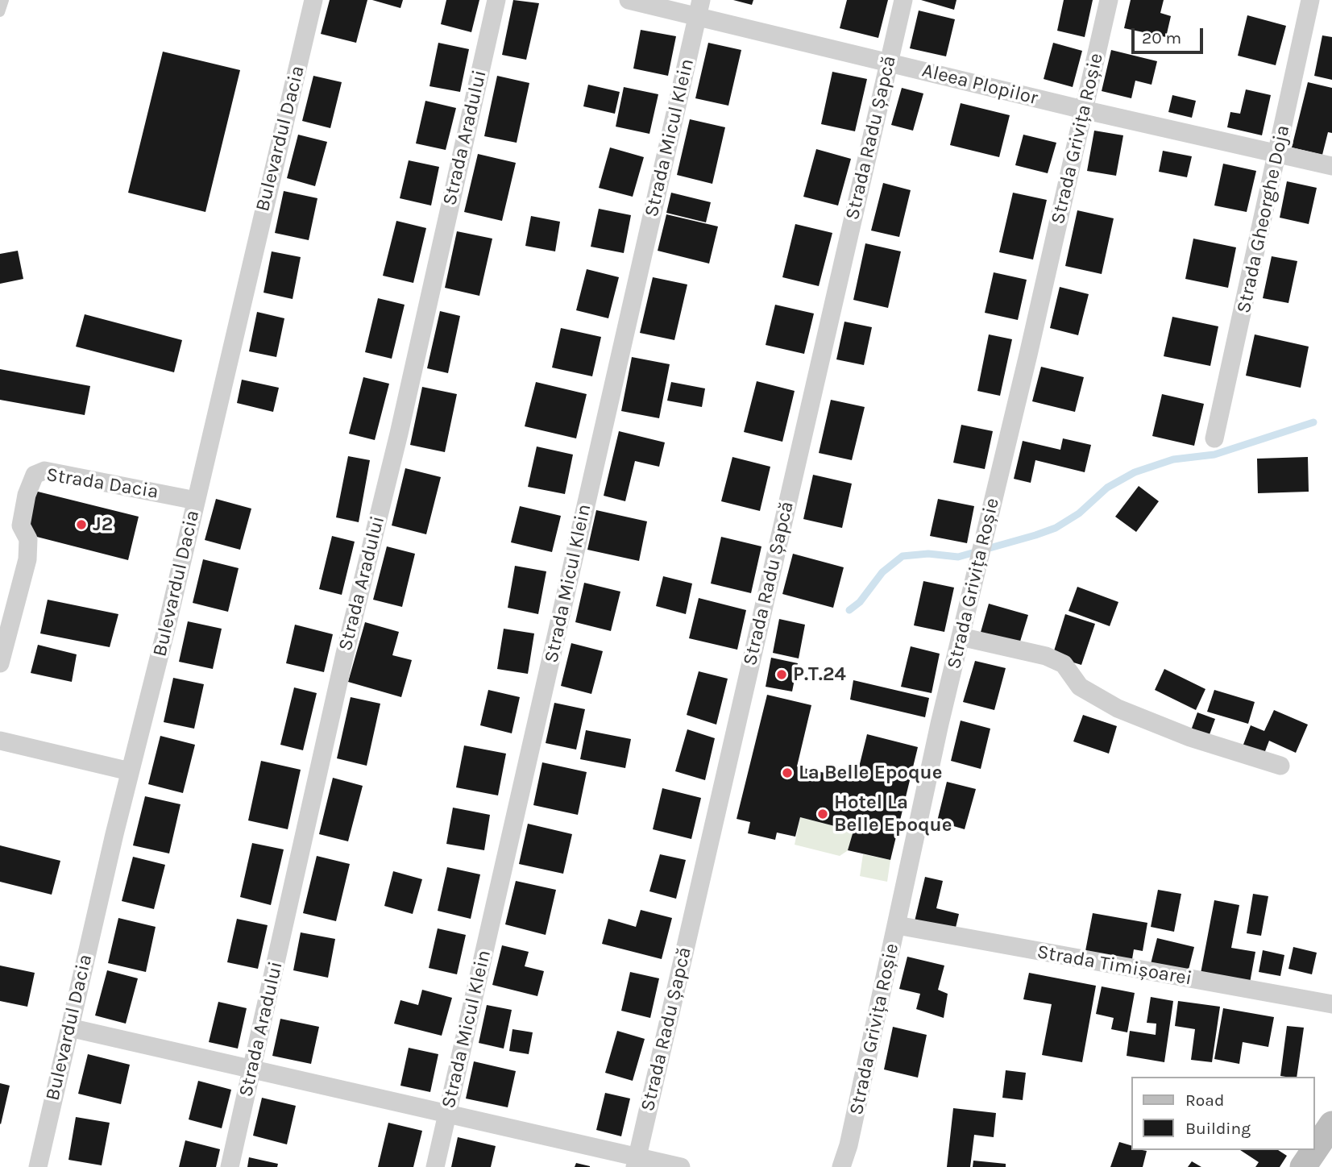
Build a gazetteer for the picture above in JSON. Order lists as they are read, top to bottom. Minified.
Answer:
{"streets":{"street":["Aleea Plopilor","Strada Aradului","Strada Micul Klein","Strada Radu Șapcă","Bulevardul Dacia","Strada Grivița Roșie","Strada Gheorghe Doja","Strada Dacia","Strada Timișoarei"]},"crossings":[["Aleea Plopilor","Strada Micul Klein"],["Aleea Plopilor","Strada Radu Șapcă"],["Aleea Plopilor","Strada Grivița Roșie"],["Aleea Plopilor","Strada Gheorghe Doja"],["Bulevardul Dacia","Strada Dacia"],["Strada Grivița Roșie","Strada Timișoarei"]],"places":["J2","P.T.24","La Belle Epoque","Hotel La Belle Epoque"],"legend":["Road","Building"],"scale_bar":"20 m"}
